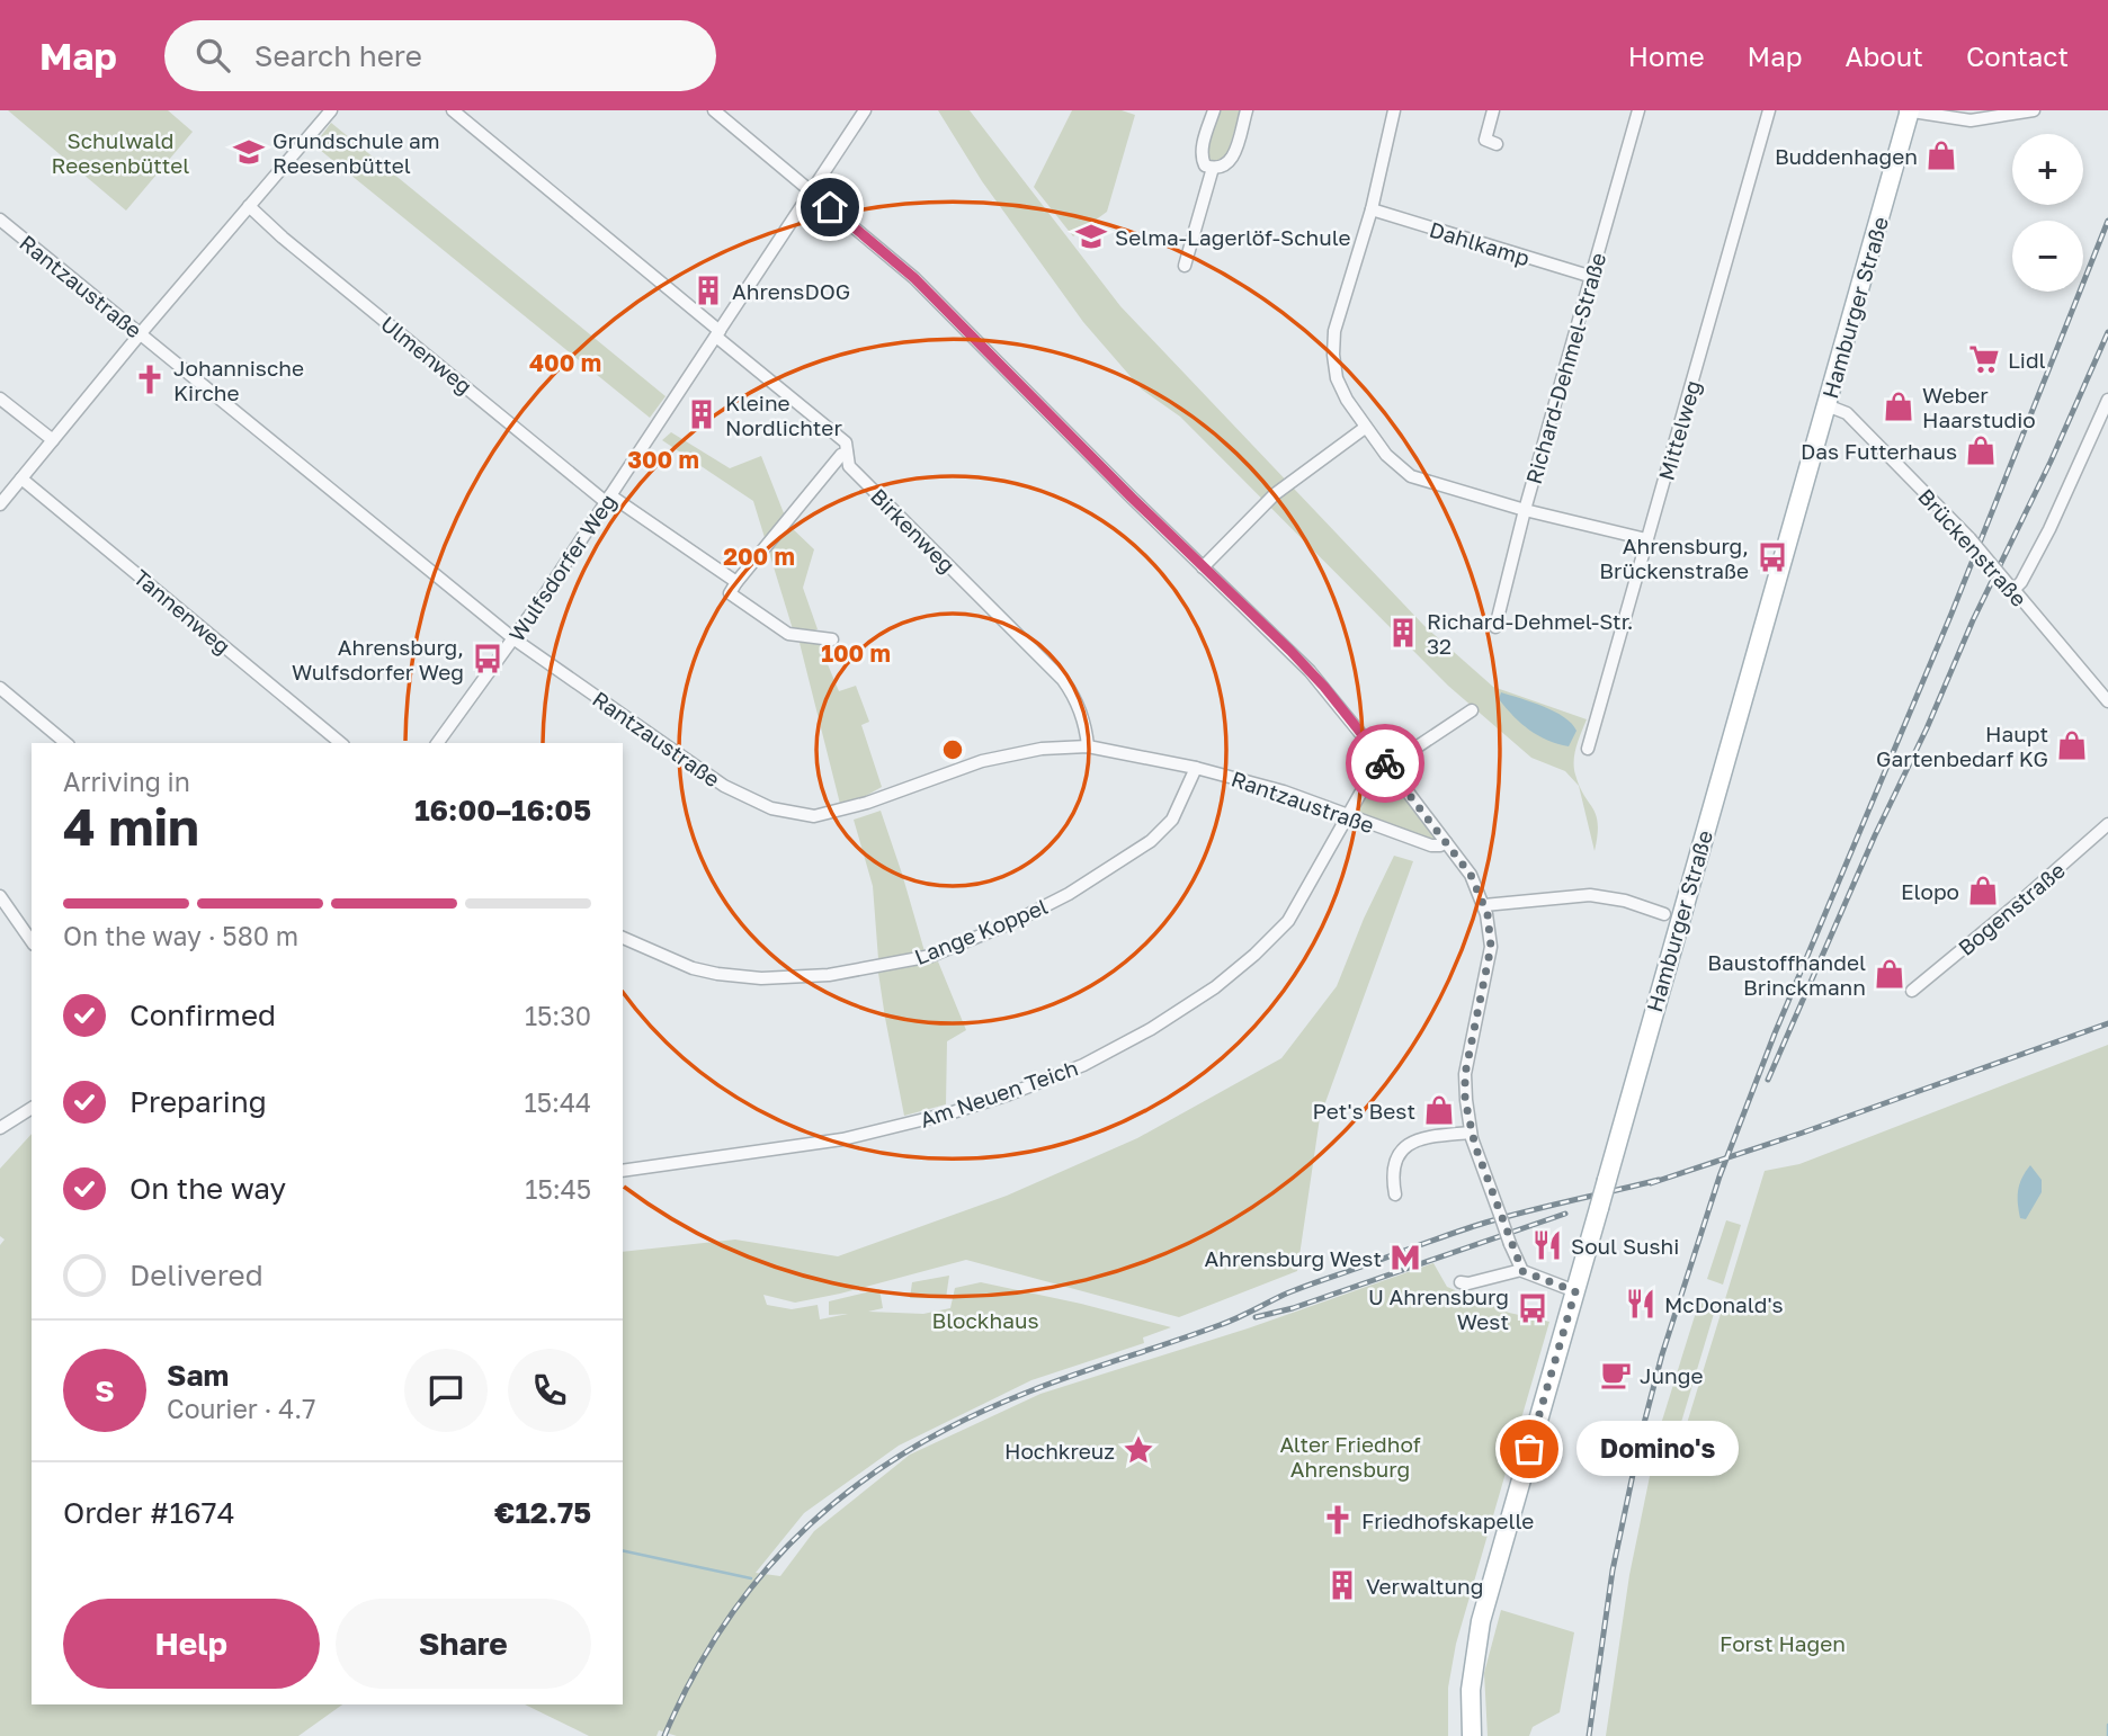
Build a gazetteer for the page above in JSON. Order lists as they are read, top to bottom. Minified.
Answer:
{"streets":{"main road":["Hamburger Straße"],"street":["Dahlkamp","Rantzaustraße","Ulmenweg","Richard-Dehmel-Straße","Mittelweg","Birkenweg","Brückenstraße","Wulfsdorfer Weg","Tannenweg","Bogenstraße","Lange Koppel","Am Neuen Teich"]},"crossings":[["Dahlkamp","Richard-Dehmel-Straße"],["Rantzaustraße","Birkenweg"],["Rantzaustraße","Wulfsdorfer Weg"],["Rantzaustraße","Lange Koppel"],["Rantzaustraße","Am Neuen Teich"],["Hamburger Straße","Brückenstraße"],["Ulmenweg","Wulfsdorfer Weg"],["Birkenweg","Wulfsdorfer Weg"]],"parks":["Schulwald Reesenbüttel","Blockhaus","Alter Friedhof Ahrensburg","Forst Hagen"],"places":{"school or university":["Grundschule am Reesenbüttel","Selma-Lagerlöf-Schule"],"shop":["Buddenhagen","Weber Haarstudio","Das Futterhaus","Haupt Gartenbedarf KG","Elopo","Baustoffhandel Brinckmann","Pet's Best"],"building":["AhrensDOG","Kleine Nordlichter","Richard-Dehmel-Str. 32","Verwaltung"],"supermarket":["Lidl"],"church":["Johannische Kirche","Friedhofskapelle"],"bus stop":["Ahrensburg, Brückenstraße","Ahrensburg, Wulfsdorfer Weg","U Ahrensburg West"],"restaurant":["Soul Sushi","McDonald's"],"metro station":["Ahrensburg West"],"cafe":["Junge"],"other":["Domino's"],"place":["Hochkreuz"]},"page":{"header":"Map","search":"Search here","nav":["Home","Map","About","Contact"],"map_buttons":["+","−"],"heading":["4 min","Arriving in","16:00–16:05"],"panel":["Sam","Courier · 4.7","Order #1674","€12.75"],"bar":"On the way · 580 m","list":[["Confirmed","15:30"],["Preparing","15:44"],["On the way","15:45"],"Delivered"],"round":"S","bubble":"Domino's","buttons":["Help","Share"]},"rings":["400 m","300 m","200 m","100 m"]}
